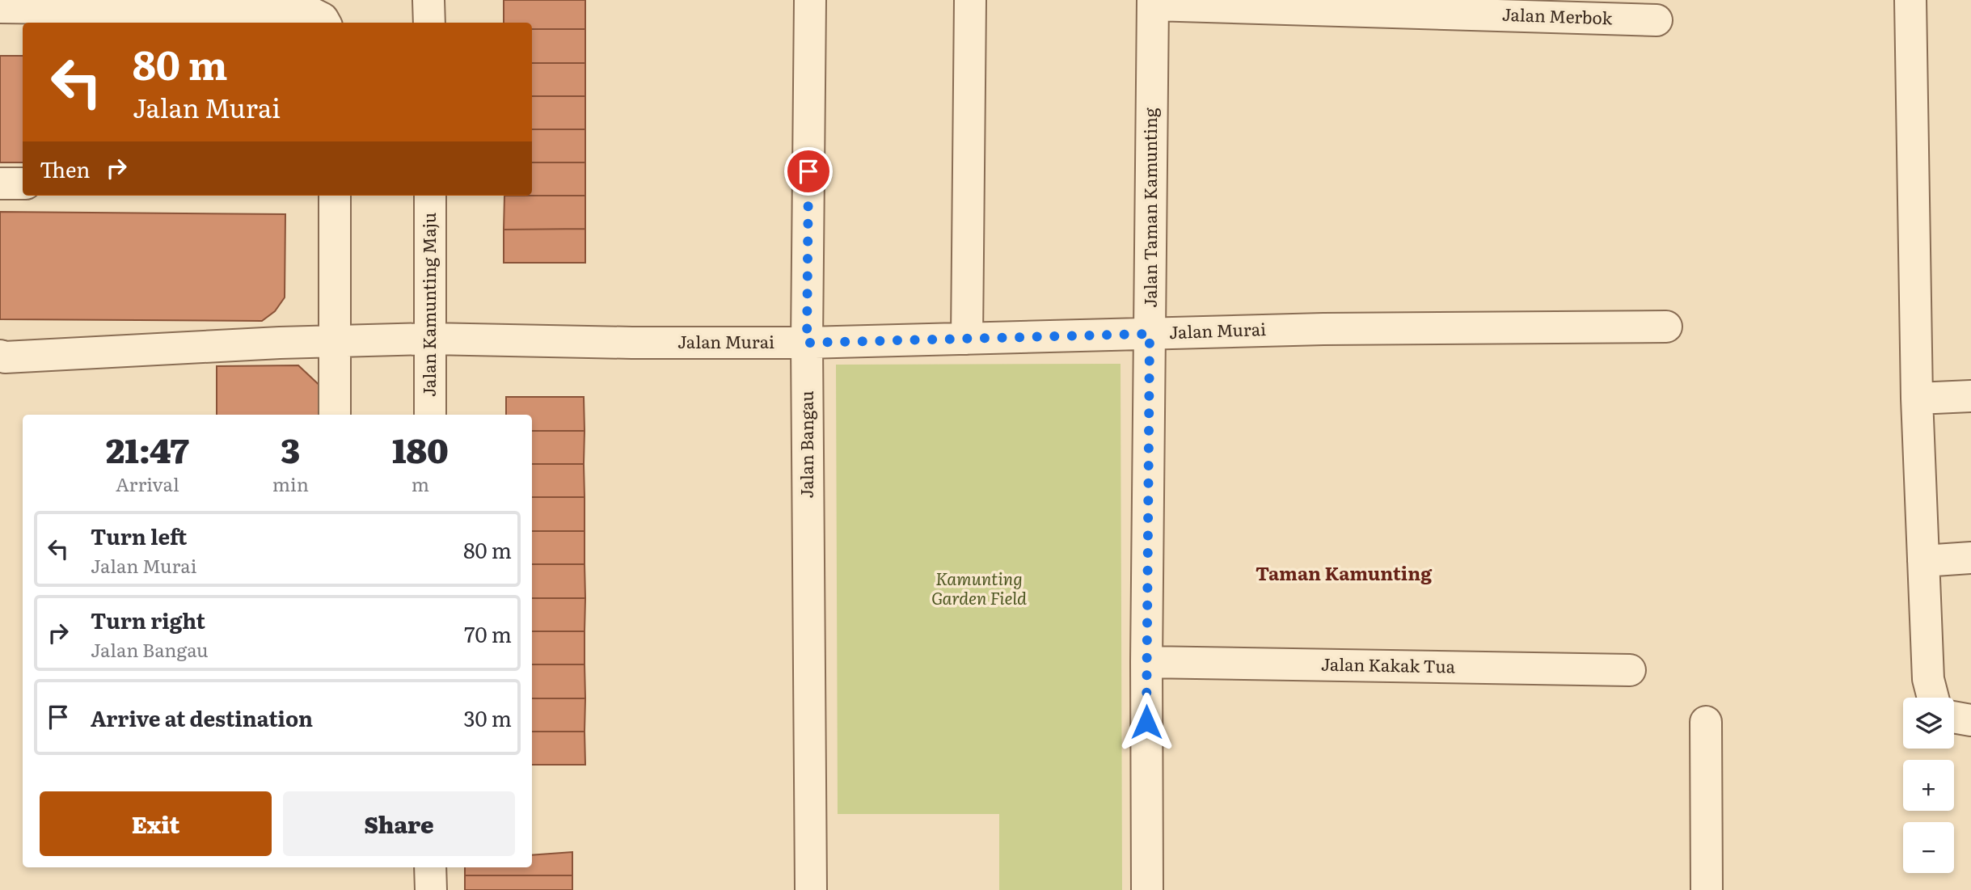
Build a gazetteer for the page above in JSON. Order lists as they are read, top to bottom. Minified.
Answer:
{"streets":{"street":["Jalan Merbok","Jalan Taman Kamunting","Jalan Kamunting Maju","Jalan Murai","Jalan Bangau","Jalan Kakak Tua"]},"crossings":[["Jalan Merbok","Jalan Taman Kamunting"],["Jalan Taman Kamunting","Jalan Murai"],["Jalan Taman Kamunting","Jalan Kakak Tua"],["Jalan Kamunting Maju","Jalan Murai"],["Jalan Murai","Jalan Bangau"]],"districts":["Taman Kamunting"],"parks":["Kamunting Garden Field"],"page":{"turn":["80 m","Jalan Murai"],"then":"Then","eta":["21:47","Arrival","3","min","180","m"],"list":[{"name":"Turn left","note":"Jalan Murai","value":"80 m"},{"name":"Turn right","note":"Jalan Bangau","value":"70 m"},{"name":"Arrive at destination","value":"30 m"}],"map_buttons":["+","−"],"buttons":["Exit","Share"]}}
